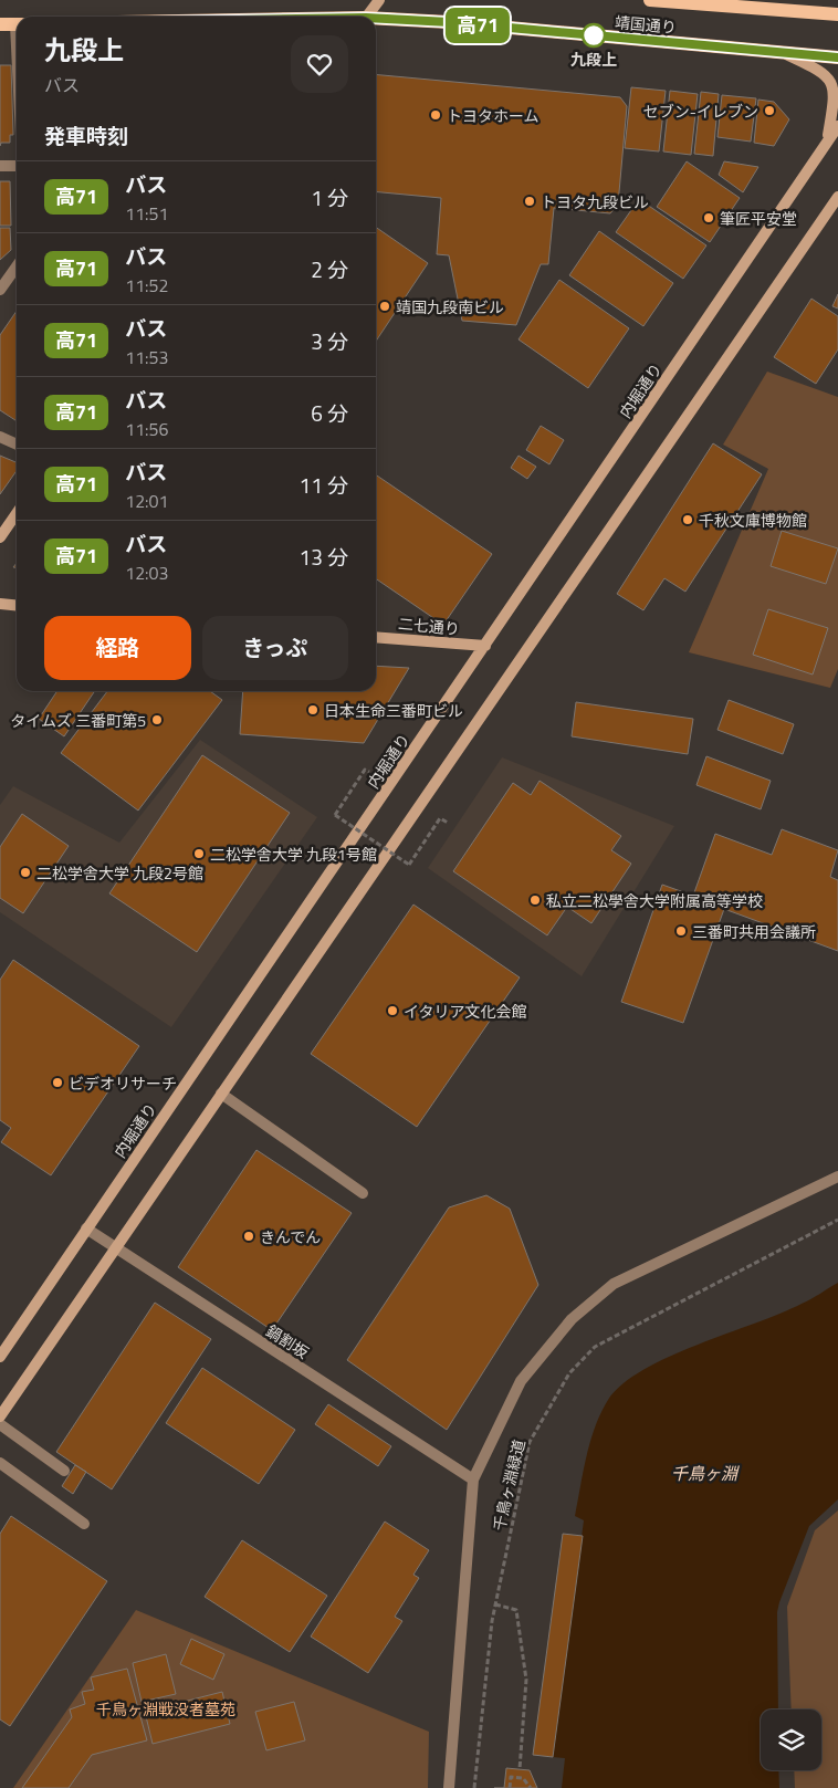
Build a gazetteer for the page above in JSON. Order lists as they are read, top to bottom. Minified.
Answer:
{"streets":{"main road":["靖国通り","内堀通り","二七通り"],"street":["鍋割坂"],"path":["千鳥ヶ淵緑道"]},"crossings":[["内堀通り","二七通り"],["内堀通り","鍋割坂"]],"water":["千鳥ヶ淵"],"parks":["千鳥ヶ淵戦没者墓苑"],"places":["九段上","セブン-イレブン","トヨタホーム","トヨタ九段ビル","筆匠平安堂","靖国九段南ビル","千秋文庫博物館","日本生命三番町ビル","タイムズ 三番町第5","二松学舎大学 九段1号館","二松学舎大学 九段2号館","私立二松學舎大学附属高等学校","三番町共用会議所","イタリア文化会館","ビデオリサーチ","きんでん"],"lines":["bus line 高71"],"page":{"on_map":"高71","heading":[["九段上","バス"],"発車時刻"],"list":[{"mark":"高71","name":"バス","note":"11:51","value":"1 分"},{"mark":"高71","name":"バス","note":"11:52","value":"2 分"},{"mark":"高71","name":"バス","note":"11:53","value":"3 分"},{"mark":"高71","name":"バス","note":"11:56","value":"6 分"},{"mark":"高71","name":"バス","note":"12:01","value":"11 分"},{"mark":"高71","name":"バス","note":"12:03","value":"13 分"}],"buttons":["経路","きっぷ"]}}
